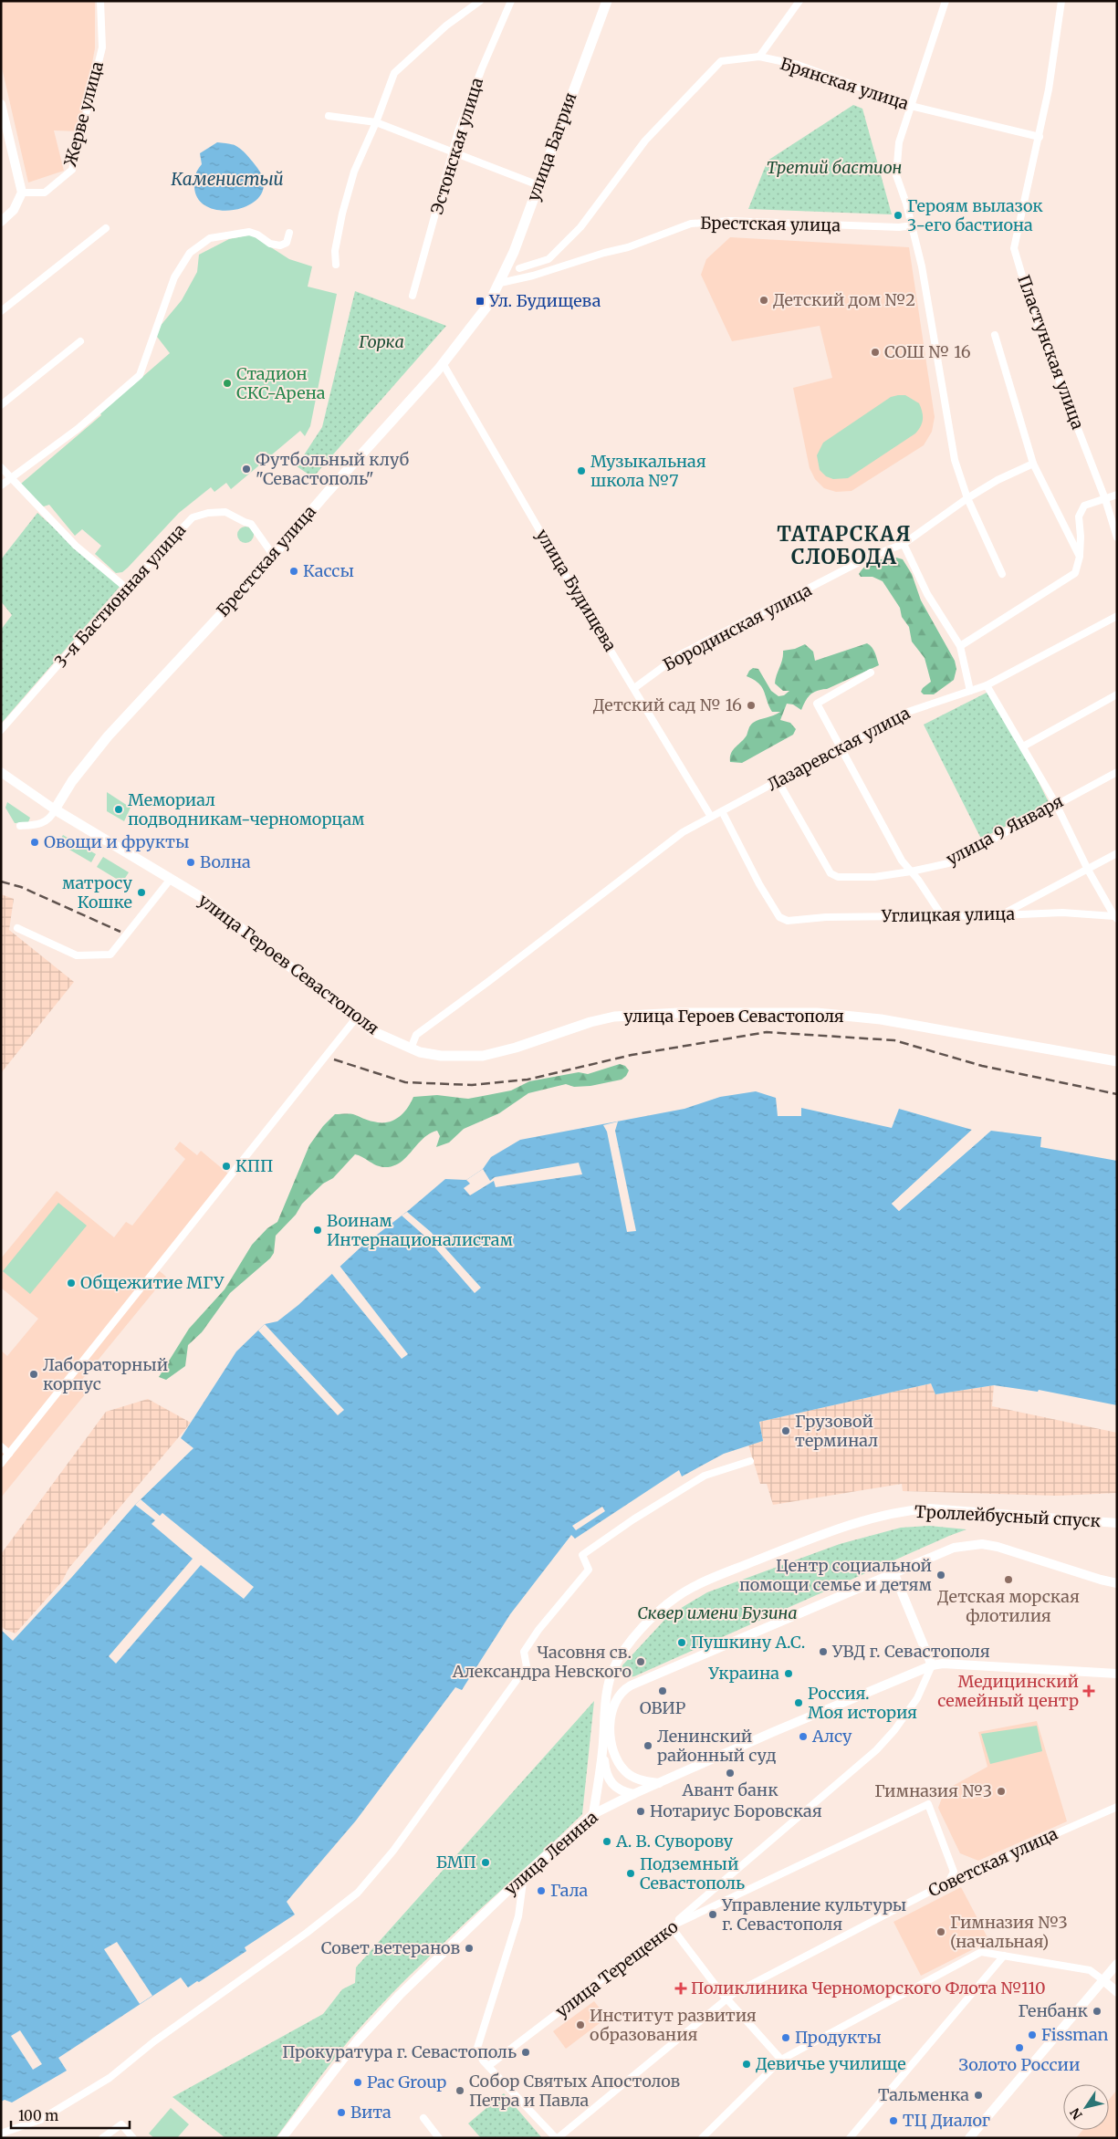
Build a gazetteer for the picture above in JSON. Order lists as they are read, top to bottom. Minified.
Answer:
{"streets":{"main road":["улица Багрия","Брестская улица","улица Героев Севастополя","Троллейбусный спуск","улица Ленина"],"street":["Брянская улица","Жерве улица","Эстонская улица","Пластунская улица","улица Будищева","3-я Бастионная улица","Бородинская улица","Лазаревская улица","улица 9 Января","Углицкая улица","Советская улица","улица Терещенко"]},"crossings":[["Брянская улица","Пластунская улица"],["улица Багрия","Брестская улица"],["Брестская улица","улица Будищева"],["Брестская улица","3-я Бастионная улица"],["Брестская улица","улица Героев Севастополя"],["улица Будищева","Бородинская улица"],["улица Будищева","Лазаревская улица"],["Лазаревская улица","улица 9 Января"],["Лазаревская улица","Углицкая улица"],["Лазаревская улица","улица Героев Севастополя"],["Троллейбусный спуск","улица Ленина"],["Советская улица","улица Терещенко"]],"districts":["ТАТАРСКАЯ СЛОБОДА"],"water":["Каменистый"],"parks":["Третий бастион","Горка","Сквер имени Бузина"],"places":{"other":["Героям вылазок 3-его бастиона","Детский дом №2","СОШ № 16","Стадион СКС-Арена","Футбольный клуб \"Севастополь\"","Музыкальная школа №7","Кассы","Детский сад № 16","Мемориал подводникам-черноморцам","Овощи и фрукты","Волна","матросу Кошке","КПП","Воинам Интернационалистам","Общежитие МГУ","Лабораторный корпус","Грузовой терминал","Центр социальной помощи семье и детям","Детская морская флотилия","Пушкину А.С.","УВД г. Севастополя","Часовня св. Александра Невского","Украина","ОВИР","Россия. Моя история","Алсу","Ленинский районный суд","Авант банк","Гимназия №3","Нотариус Боровская","А. В. Суворову","БМП","Подземный Севастополь","Гала","Управление культуры г. Севастополя","Гимназия №3 (начальная)","Совет ветеранов","Генбанк","Институт развития образования","Fissman","Продукты","Золото России","Прокуратура г. Севастополь","Девичье училище","Pac Group","Собор Святых Апостолов Петра и Павла","Тальменка","Вита","ТЦ Диалог"],"transit":["Ул. Будищева"],"health":["Медицинский семейный центр","Поликлиника Черноморского Флота №110"]},"scale_bar":"100 m","north":"bottom left"}
